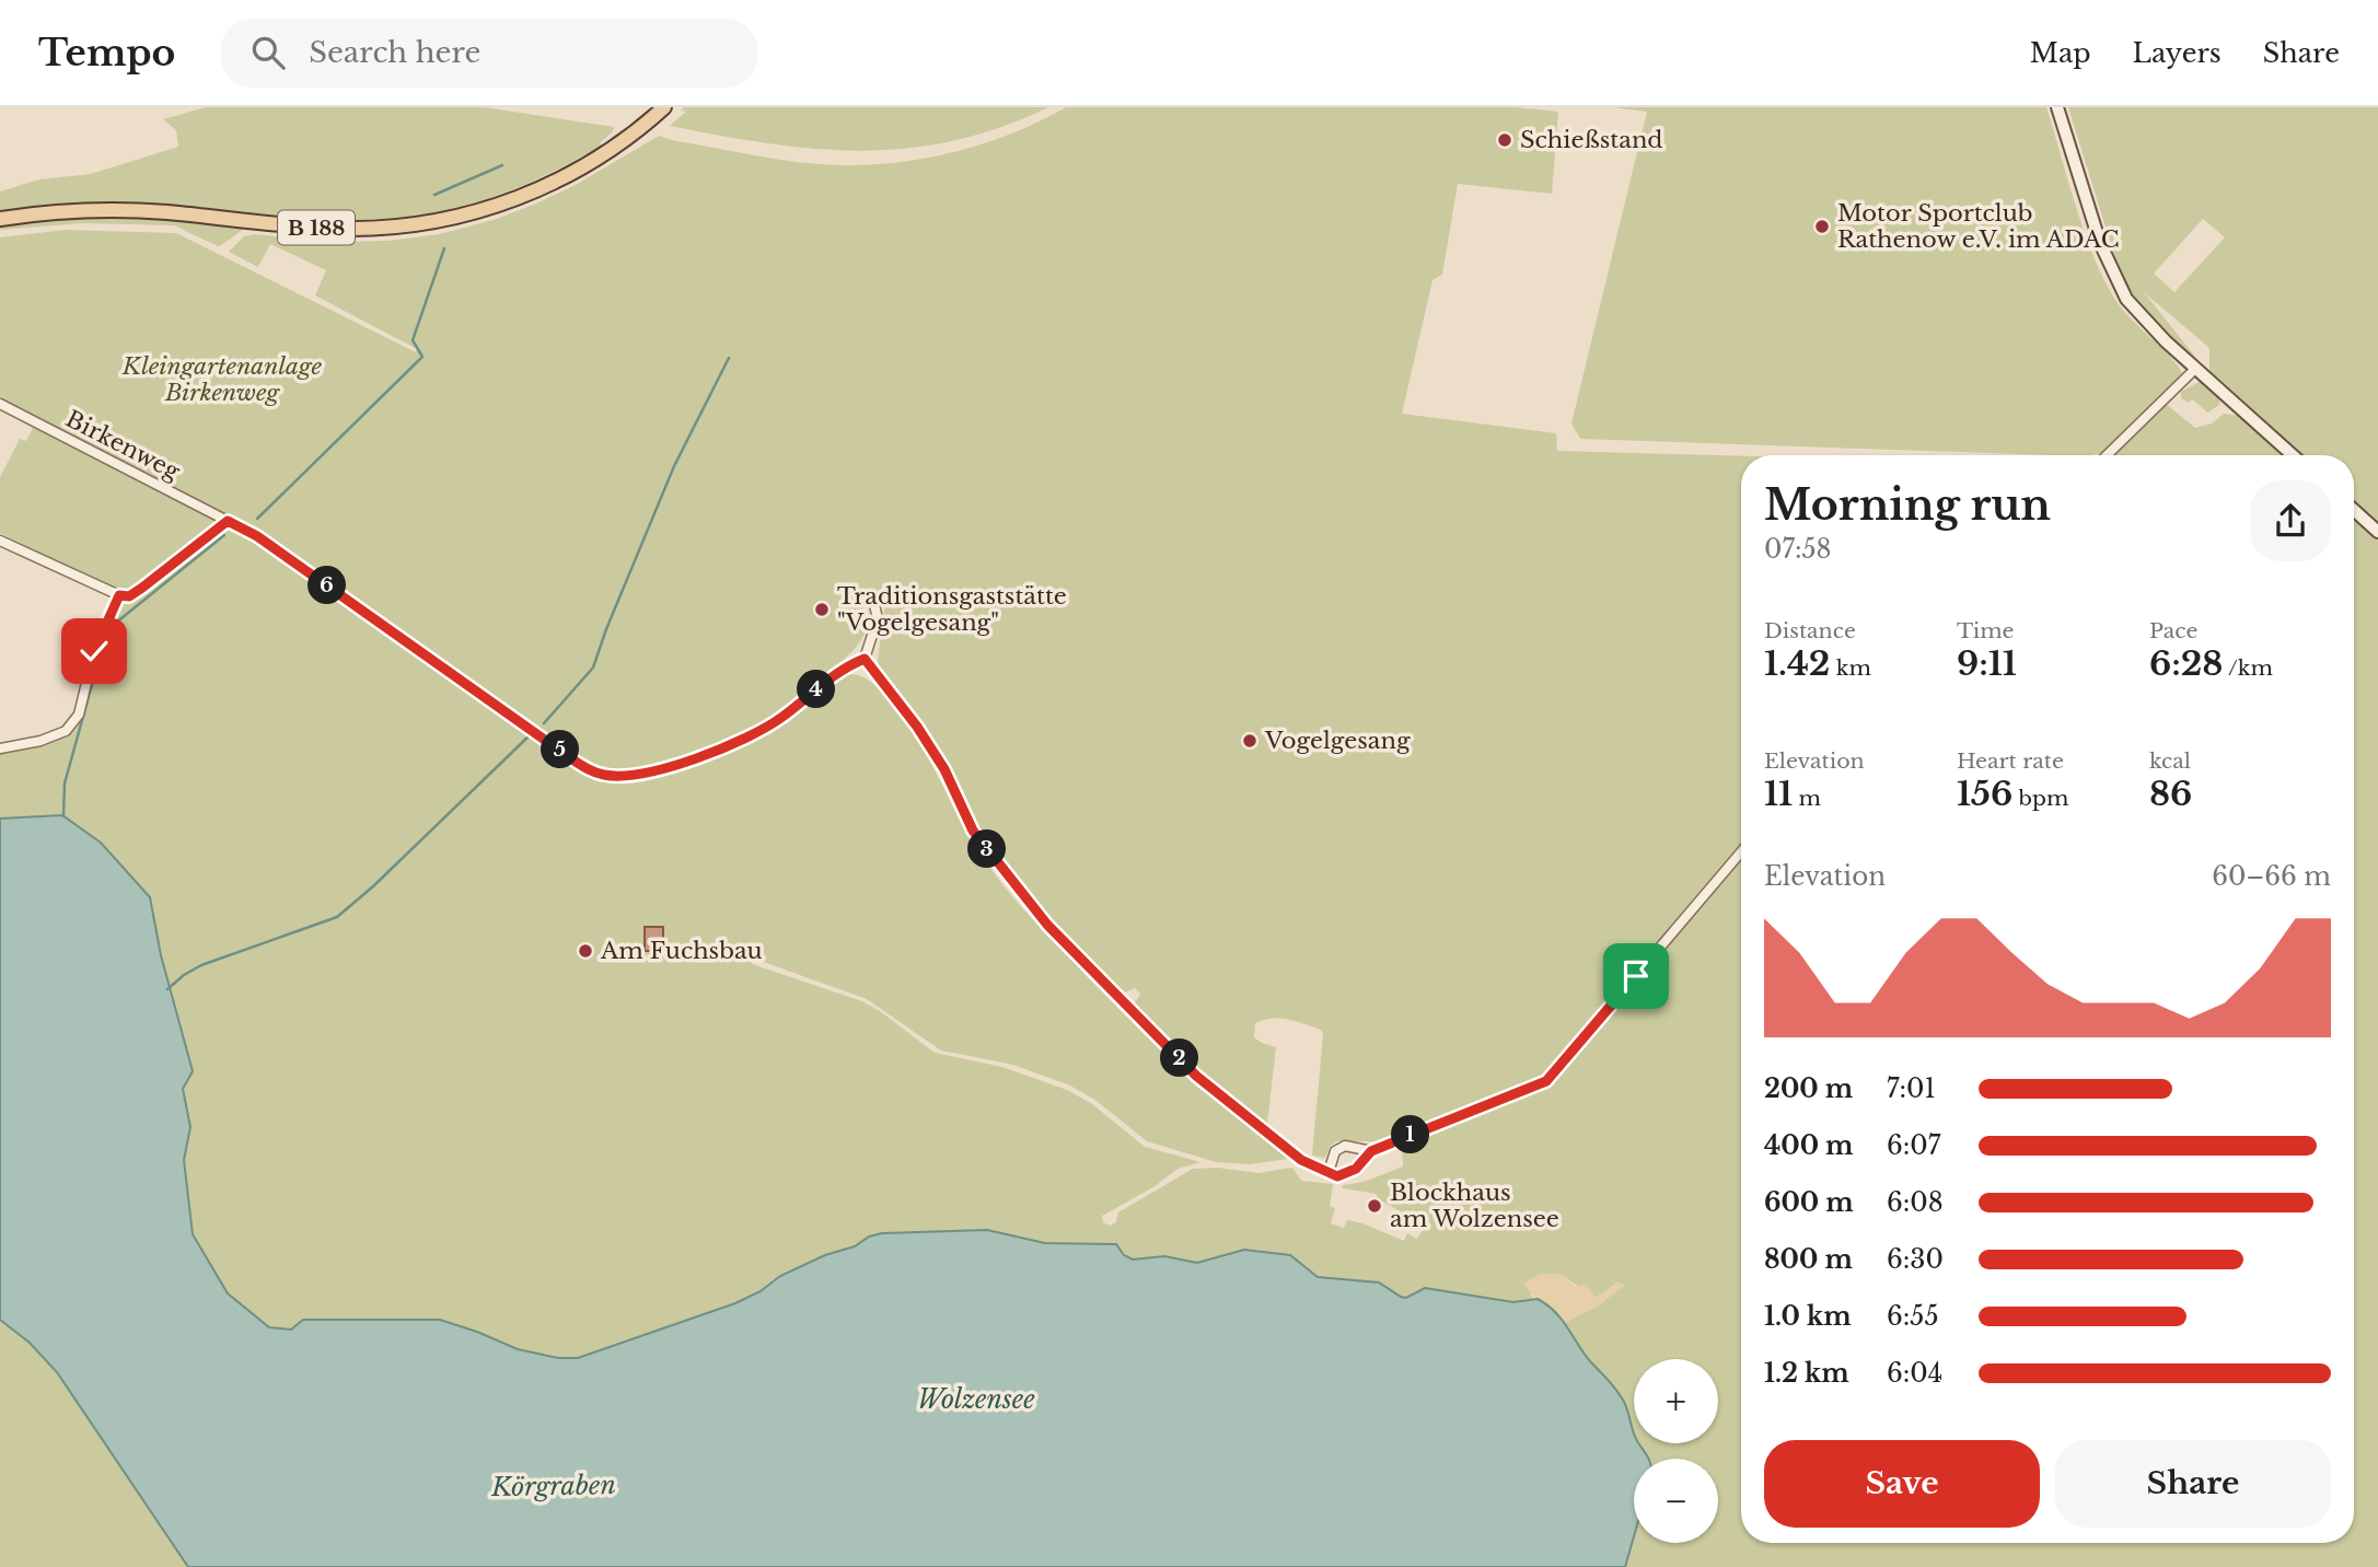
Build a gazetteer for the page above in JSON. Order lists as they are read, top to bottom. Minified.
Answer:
{"streets":{"main road":["B 188"],"street":["Birkenweg"]},"water":["Wolzensee","Körgraben"],"parks":["Kleingartenanlage Birkenweg"],"places":["Schießstand","Motor Sportclub Rathenow e.V. im ADAC","Traditionsgaststätte \"Vogelgesang\"","Vogelgesang","Am Fuchsbau","Blockhaus am Wolzensee"],"page":{"header":"Tempo","search":"Search here","nav":["Map","Layers","Share"],"heading":["Morning run","07:58"],"pins":["6","4","5","3","2","1"],"stats":[["Distance","1.42 km"],["Time","9:11"],["Pace","6:28 /km"],["Elevation","11 m"],["Heart rate","156 bpm"],["kcal","86"]],"chart":["Elevation","60–66 m"],"list":[{"name":"200 m","note":"7:01"},{"name":"400 m","note":"6:07"},{"name":"600 m","note":"6:08"},{"name":"800 m","note":"6:30"},{"name":"1.0 km","note":"6:55"},{"name":"1.2 km","note":"6:04"}],"map_buttons":["+","−"],"buttons":["Save","Share"]}}
